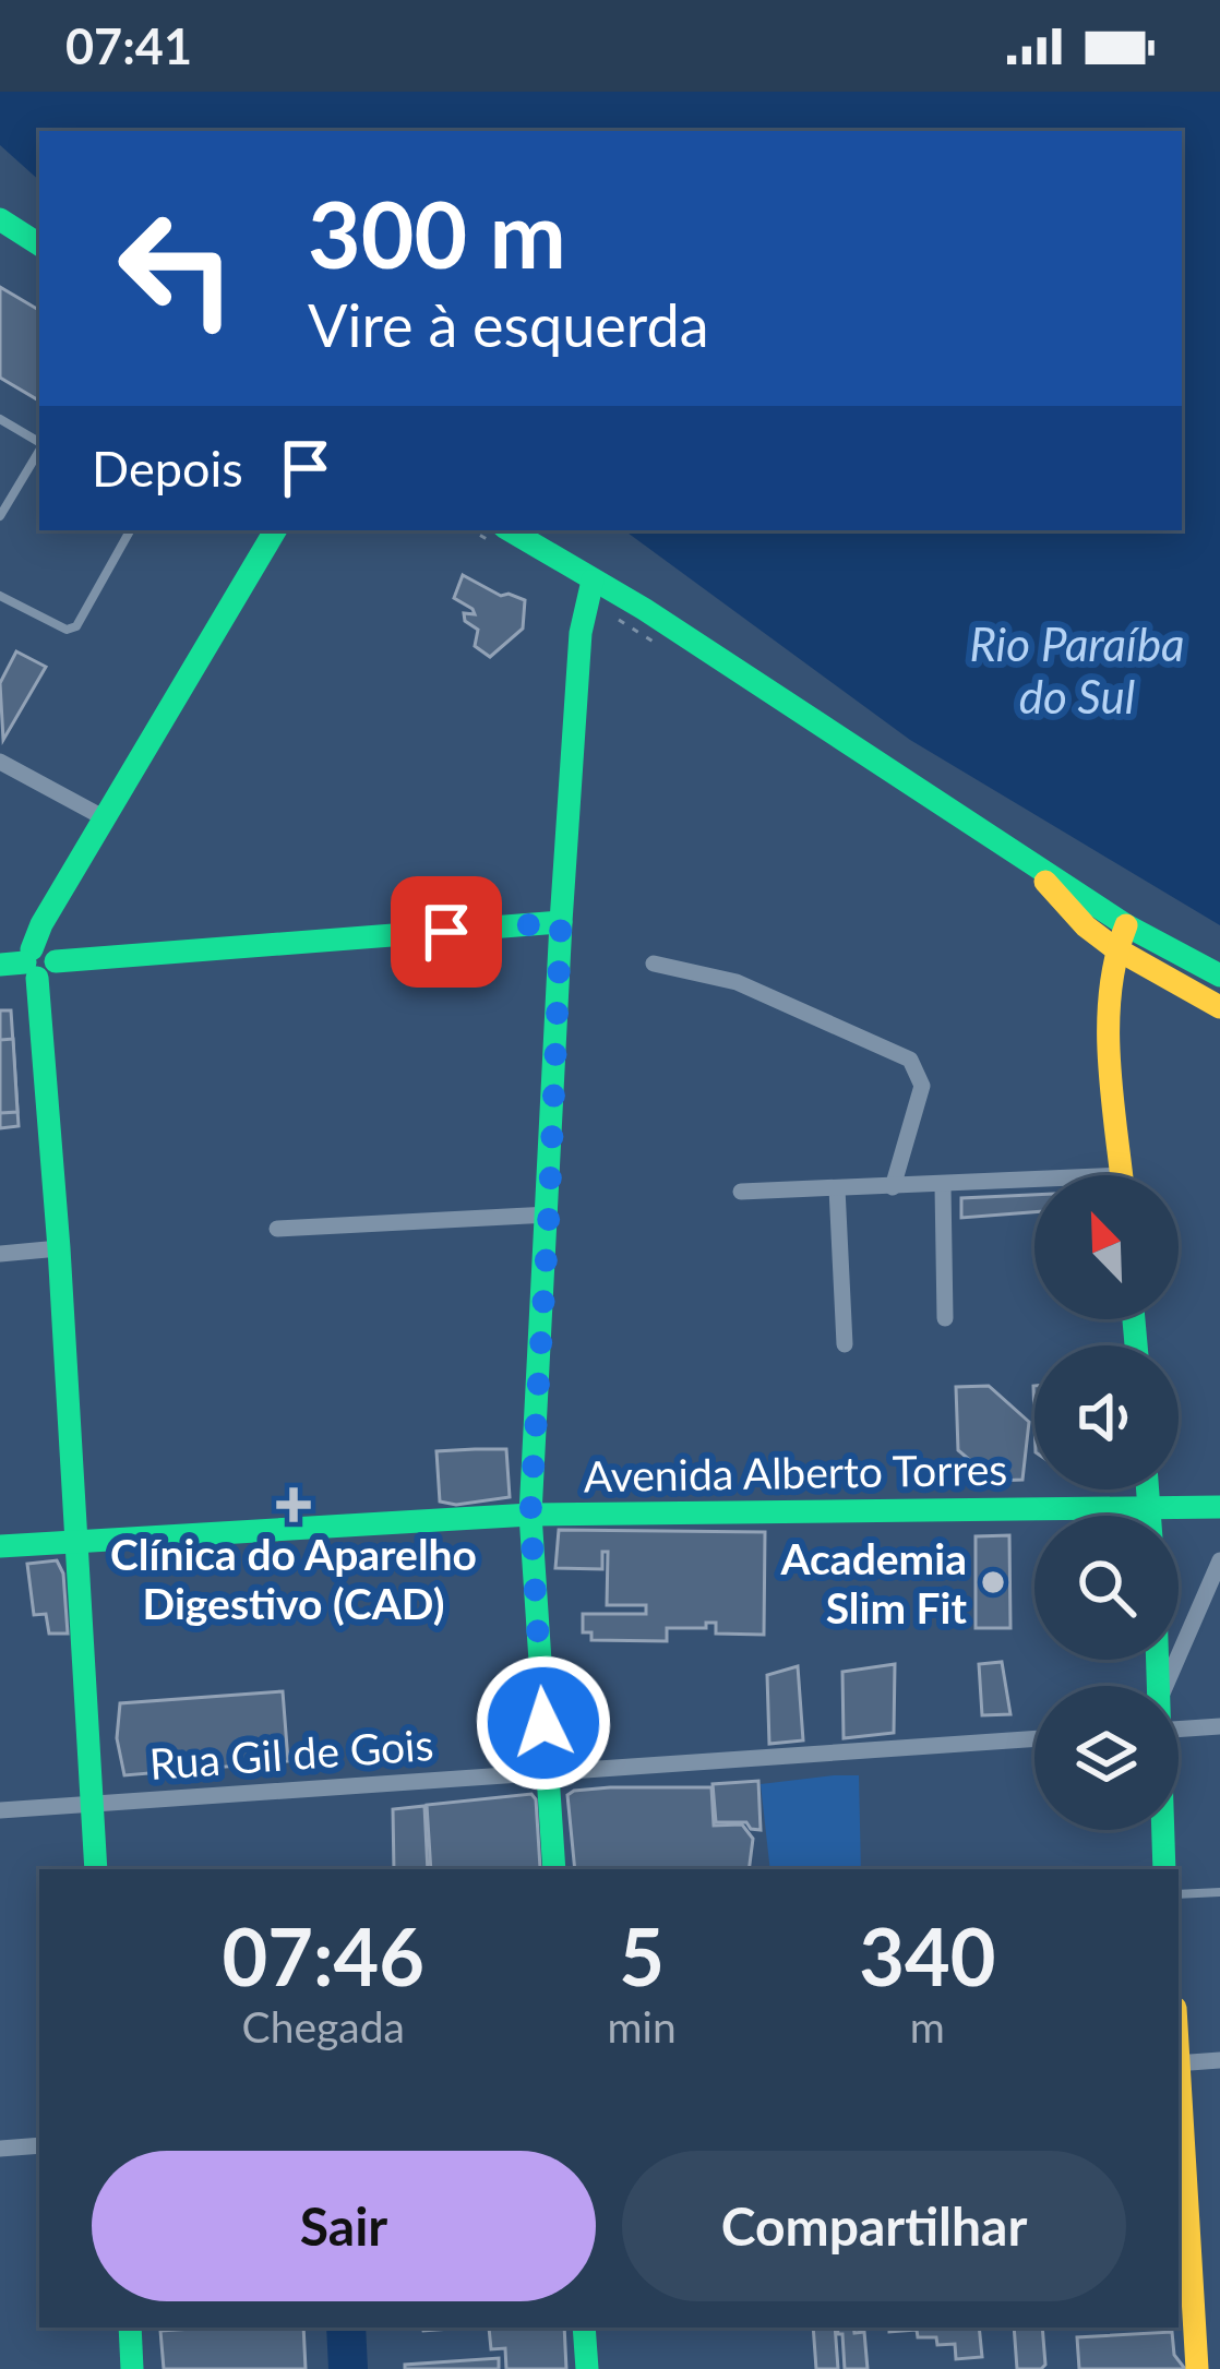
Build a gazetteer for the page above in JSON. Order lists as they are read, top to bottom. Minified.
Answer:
{"streets":{"main road":["Avenida Alberto Torres"],"street":["Rua Gil de Gois"]},"water":["Rio Paraíba do Sul"],"places":{"health":["Clínica do Aparelho Digestivo (CAD)"],"other":["Academia Slim Fit"]},"north":"top left","page":{"status":"07:41","turn":["300 m","Vire à esquerda"],"then":"Depois","eta":["07:46","Chegada","5","min","340","m"],"buttons":["Sair","Compartilhar"]}}
